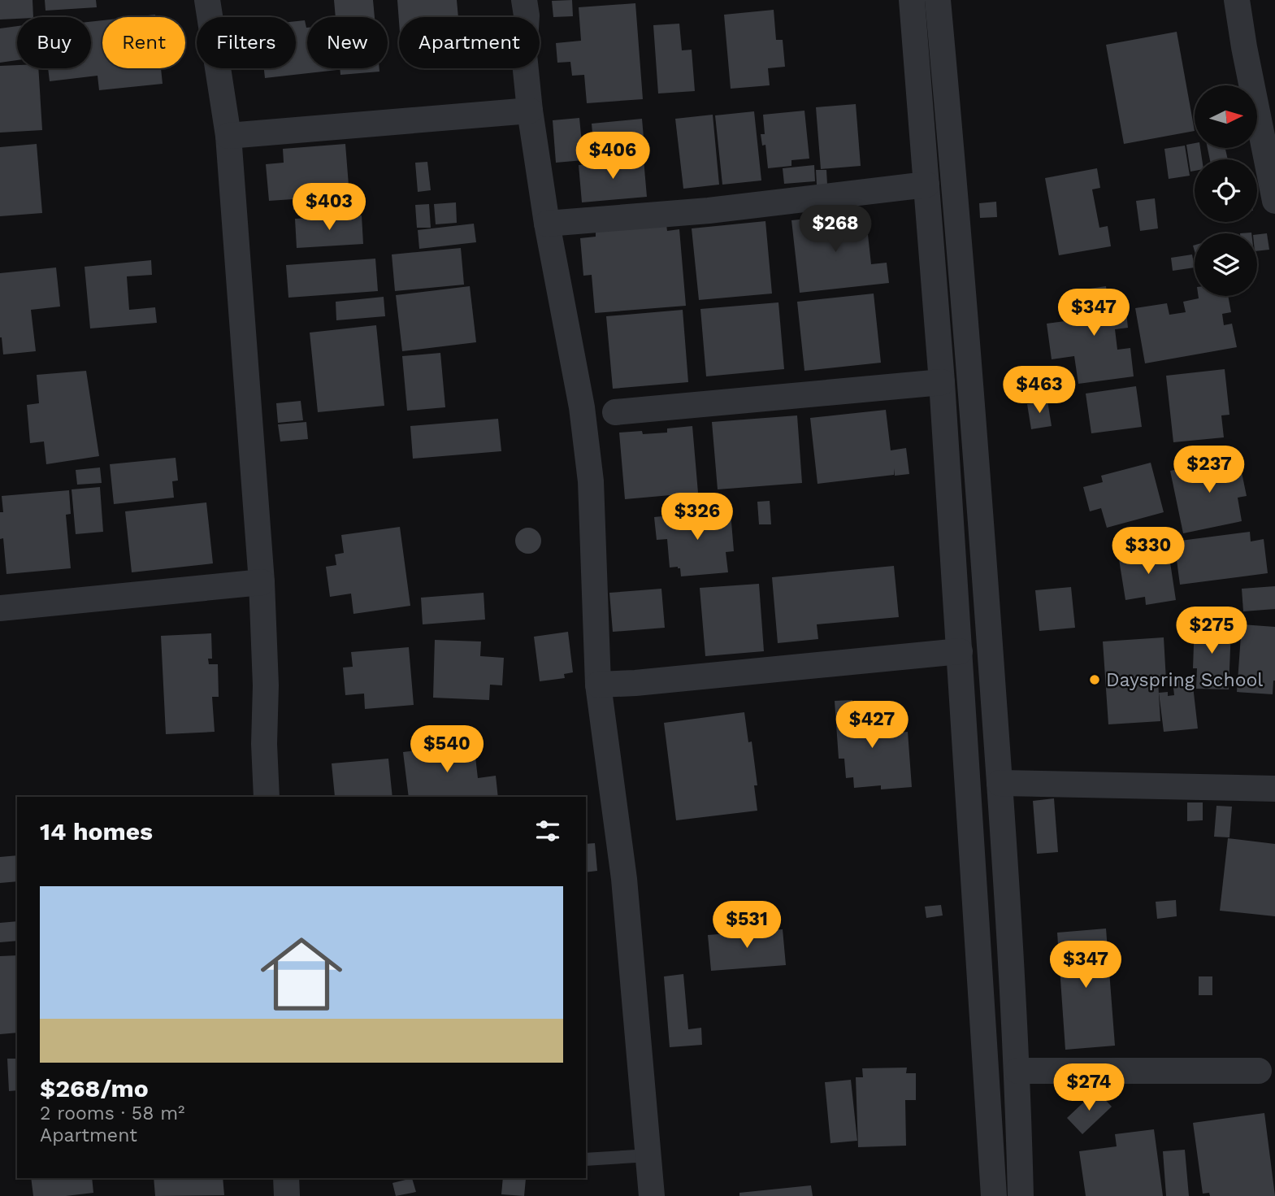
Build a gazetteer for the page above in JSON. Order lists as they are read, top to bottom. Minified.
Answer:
{"places":["Dayspring School"],"north":"right","page":{"chip":["Buy","Rent","Filters","New","Apartment"],"price":["$406","$403","$268","$347","$463","$237","$326","$330","$275","$427","$540","$531","$347","$274"],"heading":"14 homes","list":[{"name":"$268/mo","note":"2 rooms · 58 m² · Apartment"}]}}
